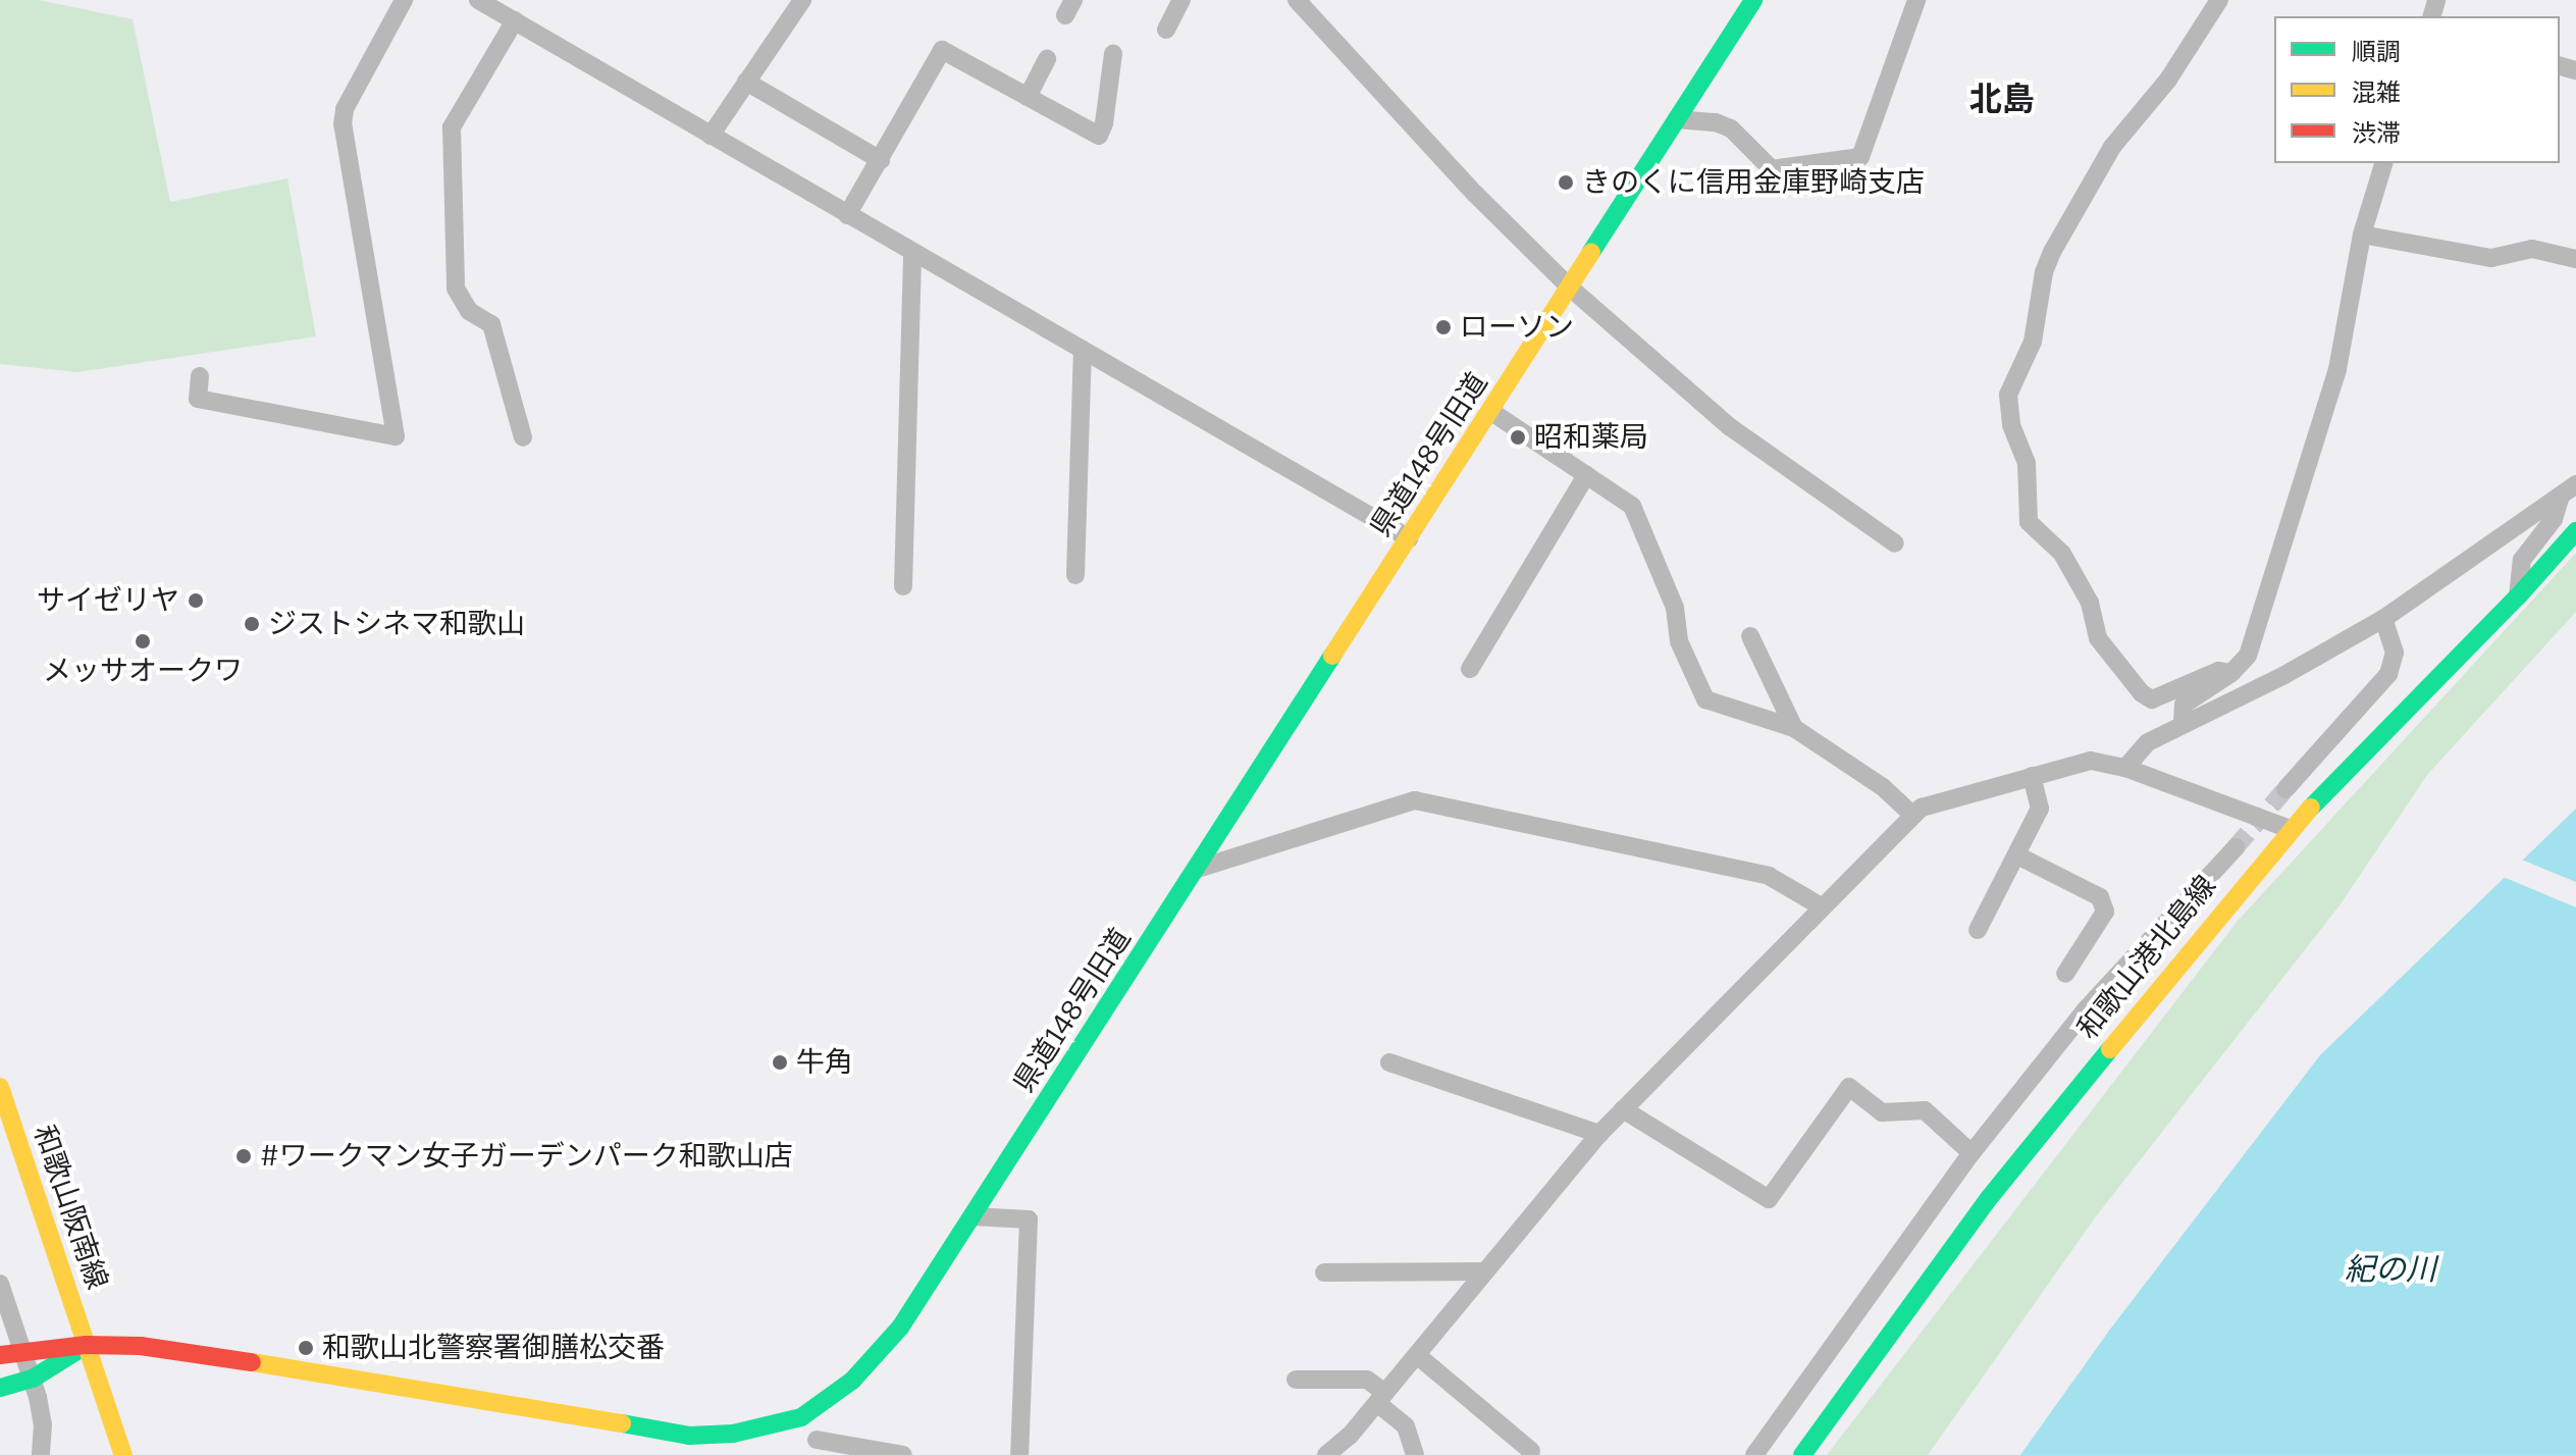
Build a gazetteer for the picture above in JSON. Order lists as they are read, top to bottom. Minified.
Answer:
{"streets":{"street":["県道148号旧道","和歌山港北島線","和歌山阪南線"]},"crossings":[["県道148号旧道","和歌山阪南線"]],"districts":["北島"],"water":["紀の川"],"places":["きのくに信用金庫野崎支店","ローソン","昭和薬局","サイゼリヤ","ジストシネマ和歌山","メッサオークワ","牛角","#ワークマン女子ガーデンパーク和歌山店","和歌山北警察署御膳松交番"],"legend":["順調","混雑","渋滞"]}
